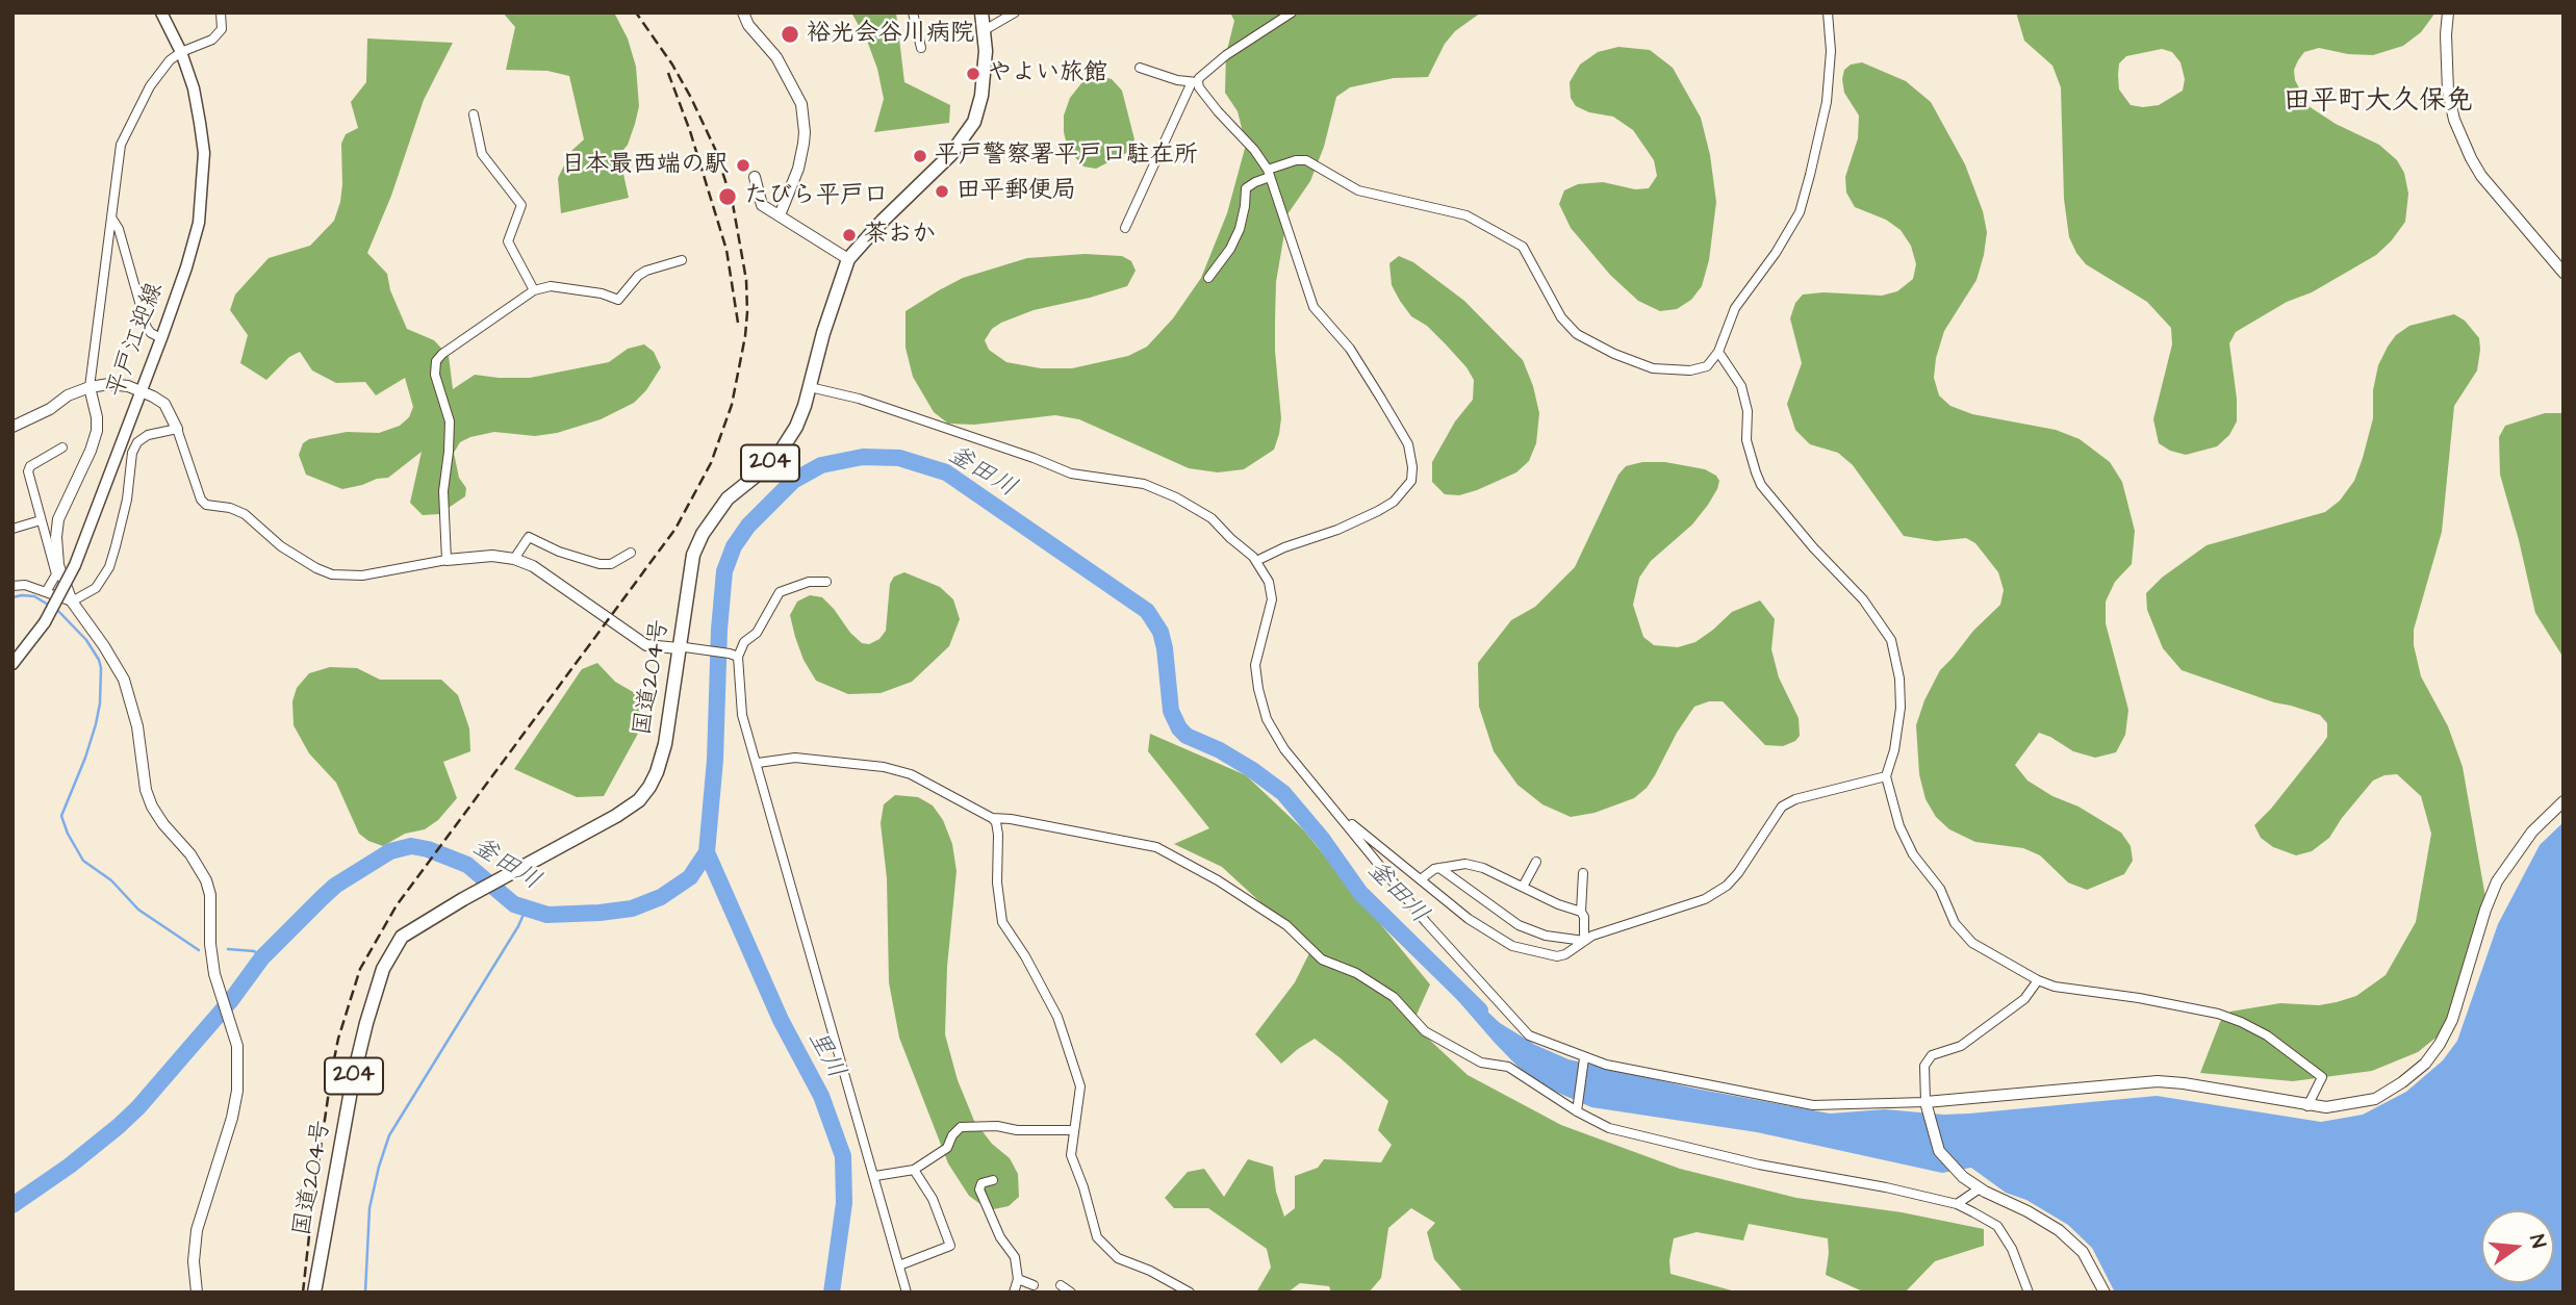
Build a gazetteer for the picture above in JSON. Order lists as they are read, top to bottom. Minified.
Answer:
{"streets":{"highway":["204","国道204号"],"main road":["平戸江迎線"]},"districts":["田平町大久保免"],"water":["釜田川","里川"],"places":["裕光会谷川病院","やよい旅館","平戸警察署平戸口駐在所","日本最西端の駅","田平郵便局","たびら平戸口","茶おか"],"north":"right"}
